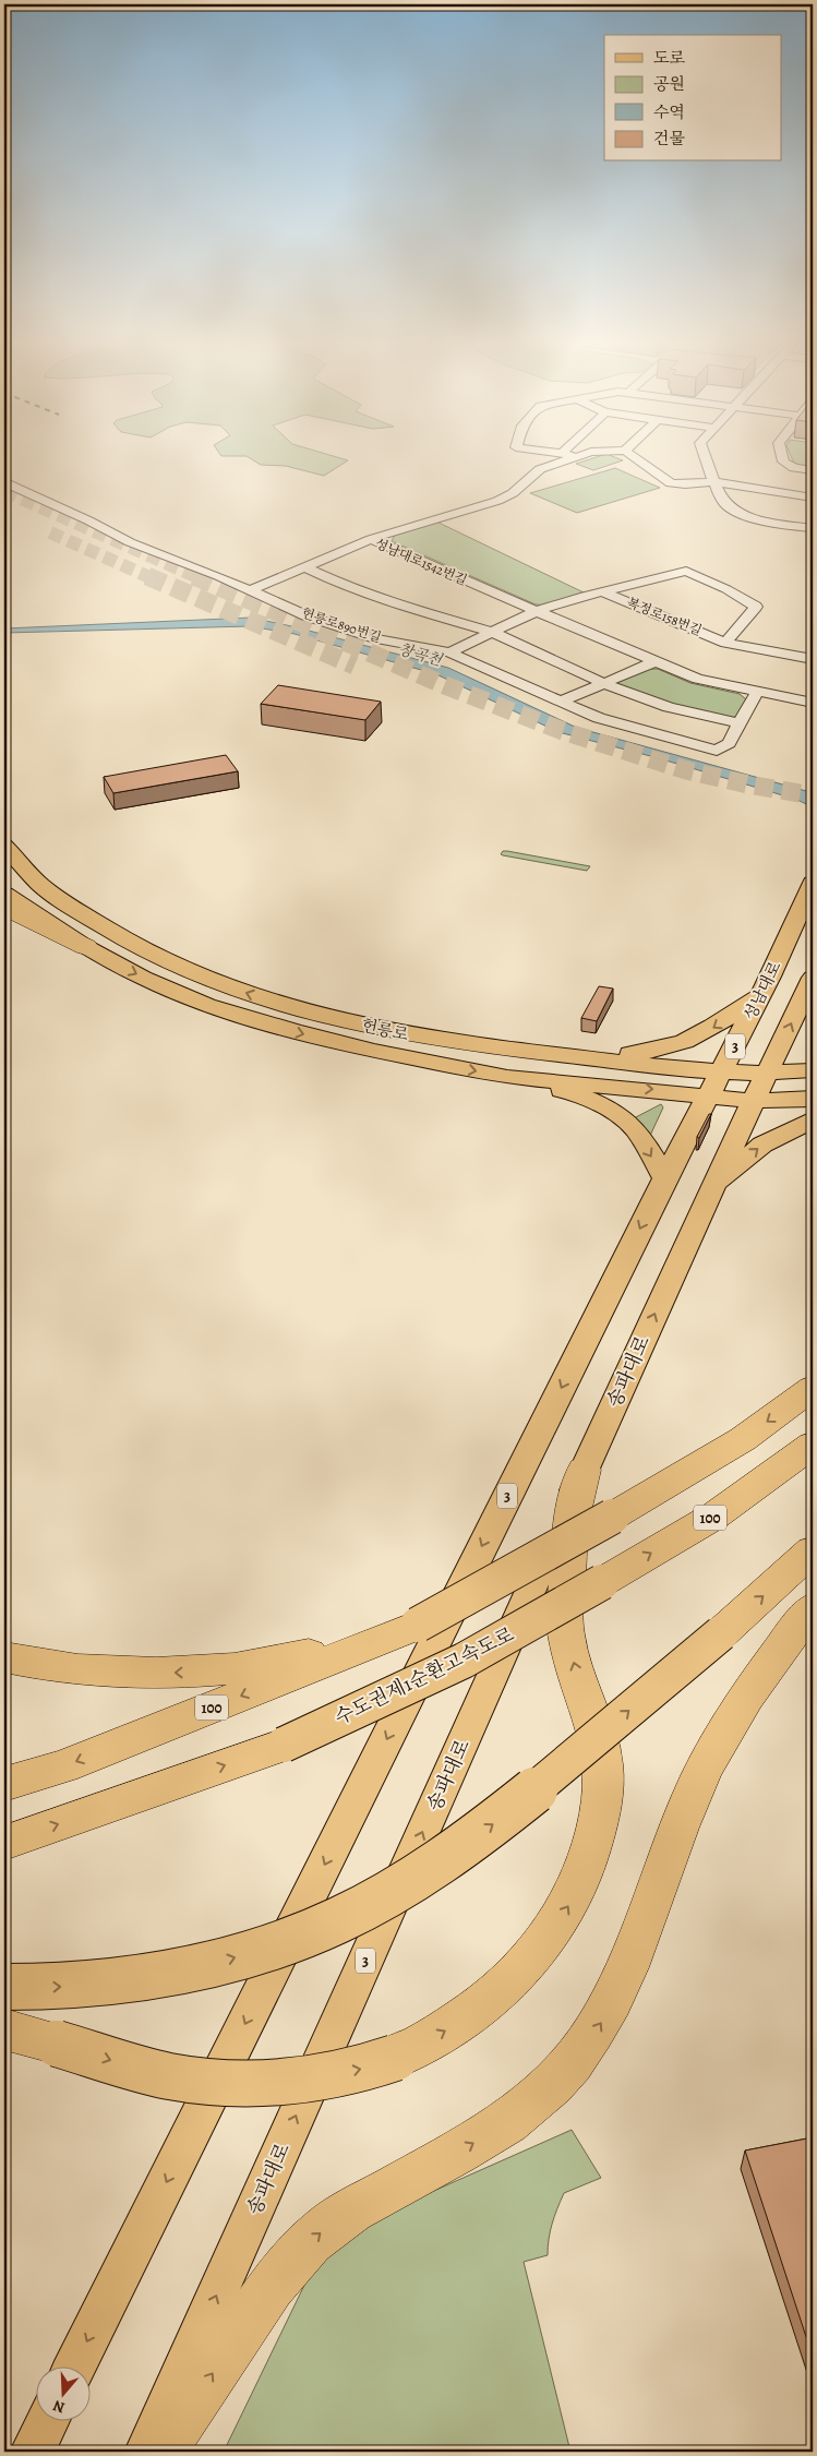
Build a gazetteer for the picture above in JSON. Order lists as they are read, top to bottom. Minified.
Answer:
{"streets":{"highway":["100","수도권제1순환고속도로"],"main road":["성남대로","헌릉로","3","송파대로"],"street":["성남대로1542번길","복정로158번길","헌릉로890번길"]},"crossings":[["성남대로1542번길","복정로158번길"],["성남대로1542번길","헌릉로890번길"],["성남대로","헌릉로"],["성남대로","3"],["헌릉로","3"],["헌릉로","송파대로"],["3","송파대로"]],"water":["창곡천"],"legend":["도로","공원","수역","건물"],"north":"bottom"}
